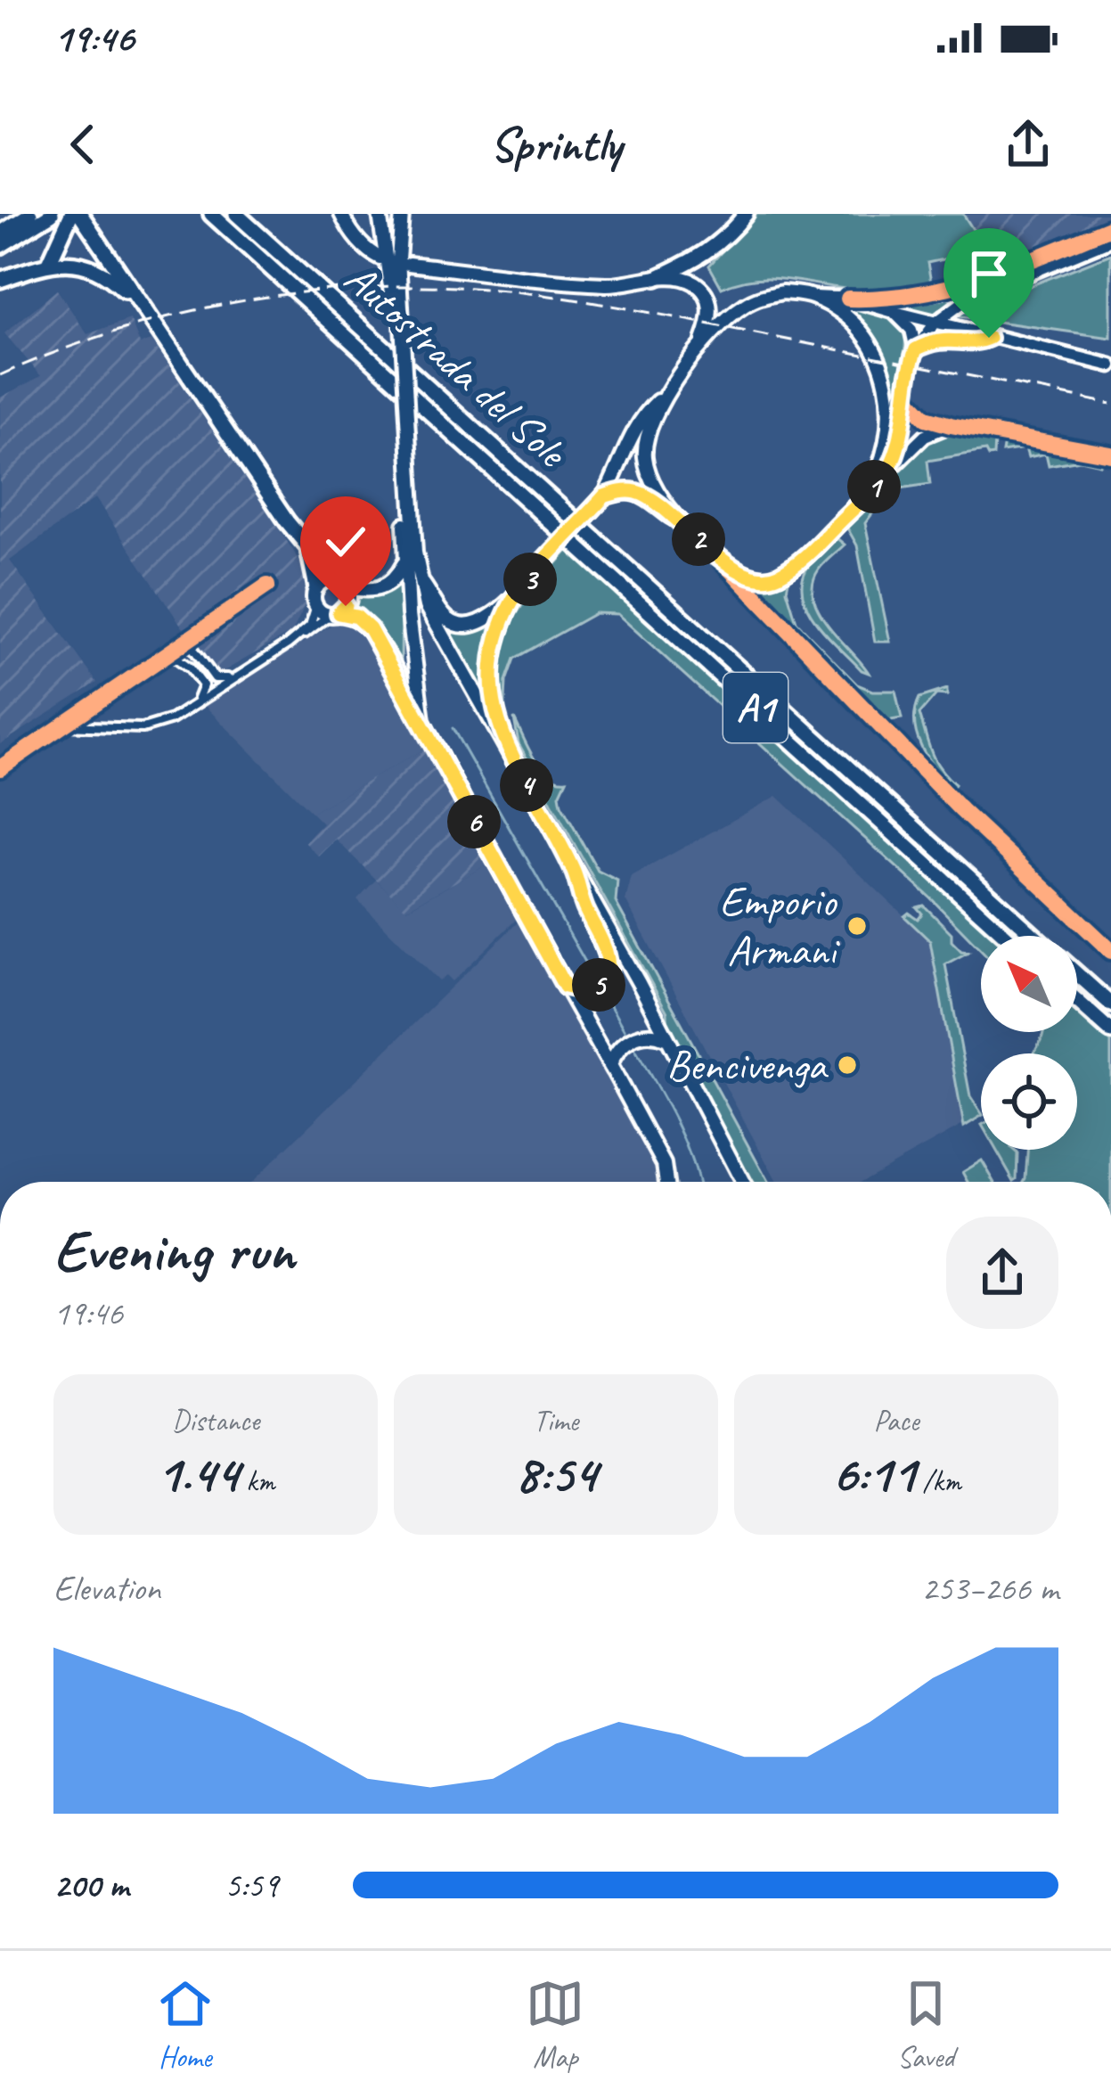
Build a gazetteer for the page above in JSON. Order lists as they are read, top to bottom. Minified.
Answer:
{"streets":{"highway":["Autostrada del Sole","A1"]},"places":["Emporio Armani","Bencivenga"],"north":"top left","page":{"status":"19:46","header":"Sprintly","pins":["1","2","3","4","6","5"],"heading":["Evening run","19:46"],"stats":[["Distance","1.44 km"],["Time","8:54"],["Pace","6:11 /km"]],"chart":["Elevation","253–266 m"],"list":[{"name":"200 m","note":"5:59"}],"tabs":["Home","Map","Saved"]}}
